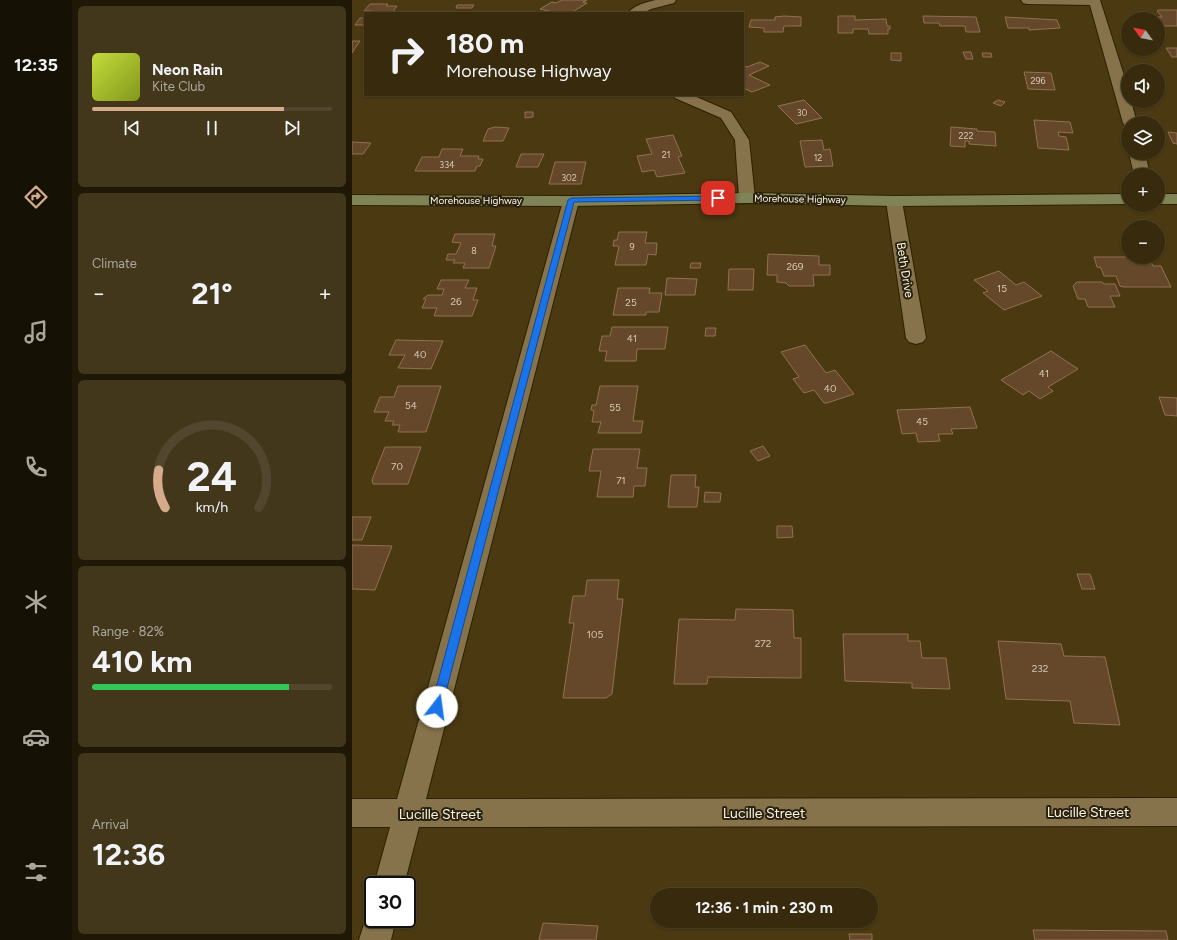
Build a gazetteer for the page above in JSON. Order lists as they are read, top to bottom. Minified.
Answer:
{"streets":{"street":["Morehouse Highway","Beth Drive","Lucille Street"]},"crossings":[["Morehouse Highway","Beth Drive"]],"house_numbers":["296","30","222","21","12","334","302","9","8","269","15","26","25","41","40","41","40","54","55","45","70","71","105","272","232"],"north":"top left","page":{"tabs":"12:35","map_buttons":["+","−"],"turn":["180 m","Morehouse Highway"],"song":["Neon Rain","Kite Club"],"tile":["Climate",["Range · 82%","410 km"],["Arrival","12:36"]],"heat":["−","21°","+"],"limit":"30","trip":"12:36 · 1 min · 230 m","gauge":["24","km/h"]}}
